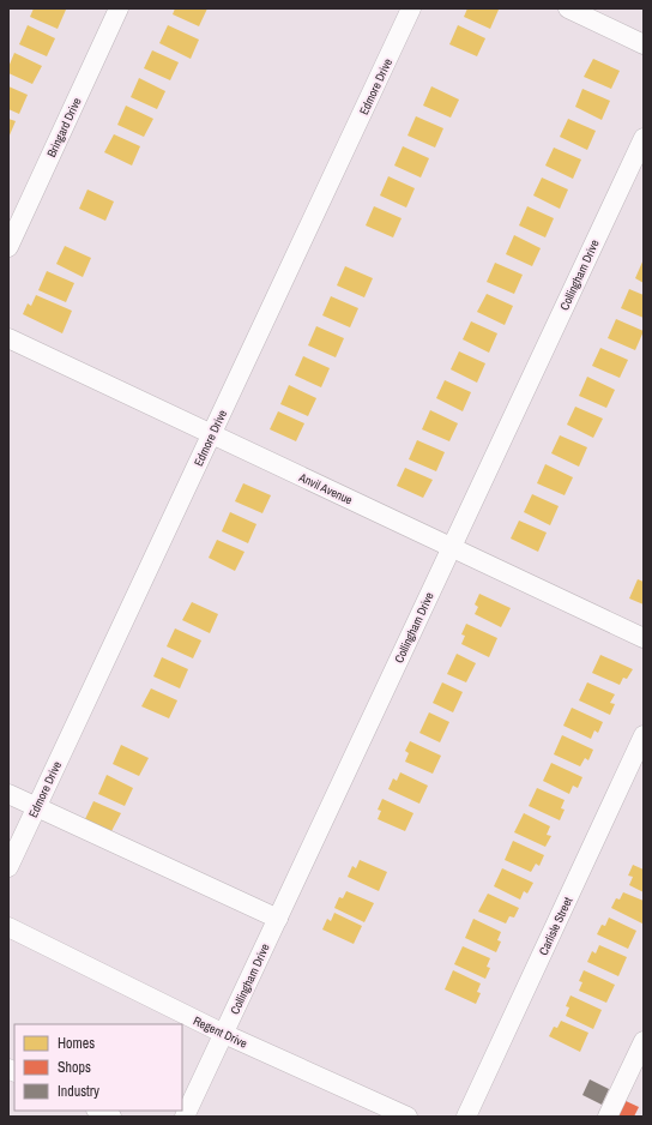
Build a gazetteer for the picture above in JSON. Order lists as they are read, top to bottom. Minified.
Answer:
{"streets":{"street":["Edmore Drive","Bringard Drive","Collingham Drive","Anvil Avenue","Carlisle Street","Regent Drive"]},"crossings":[["Edmore Drive","Anvil Avenue"],["Collingham Drive","Anvil Avenue"],["Collingham Drive","Regent Drive"]],"legend":["Homes","Shops","Industry"]}
